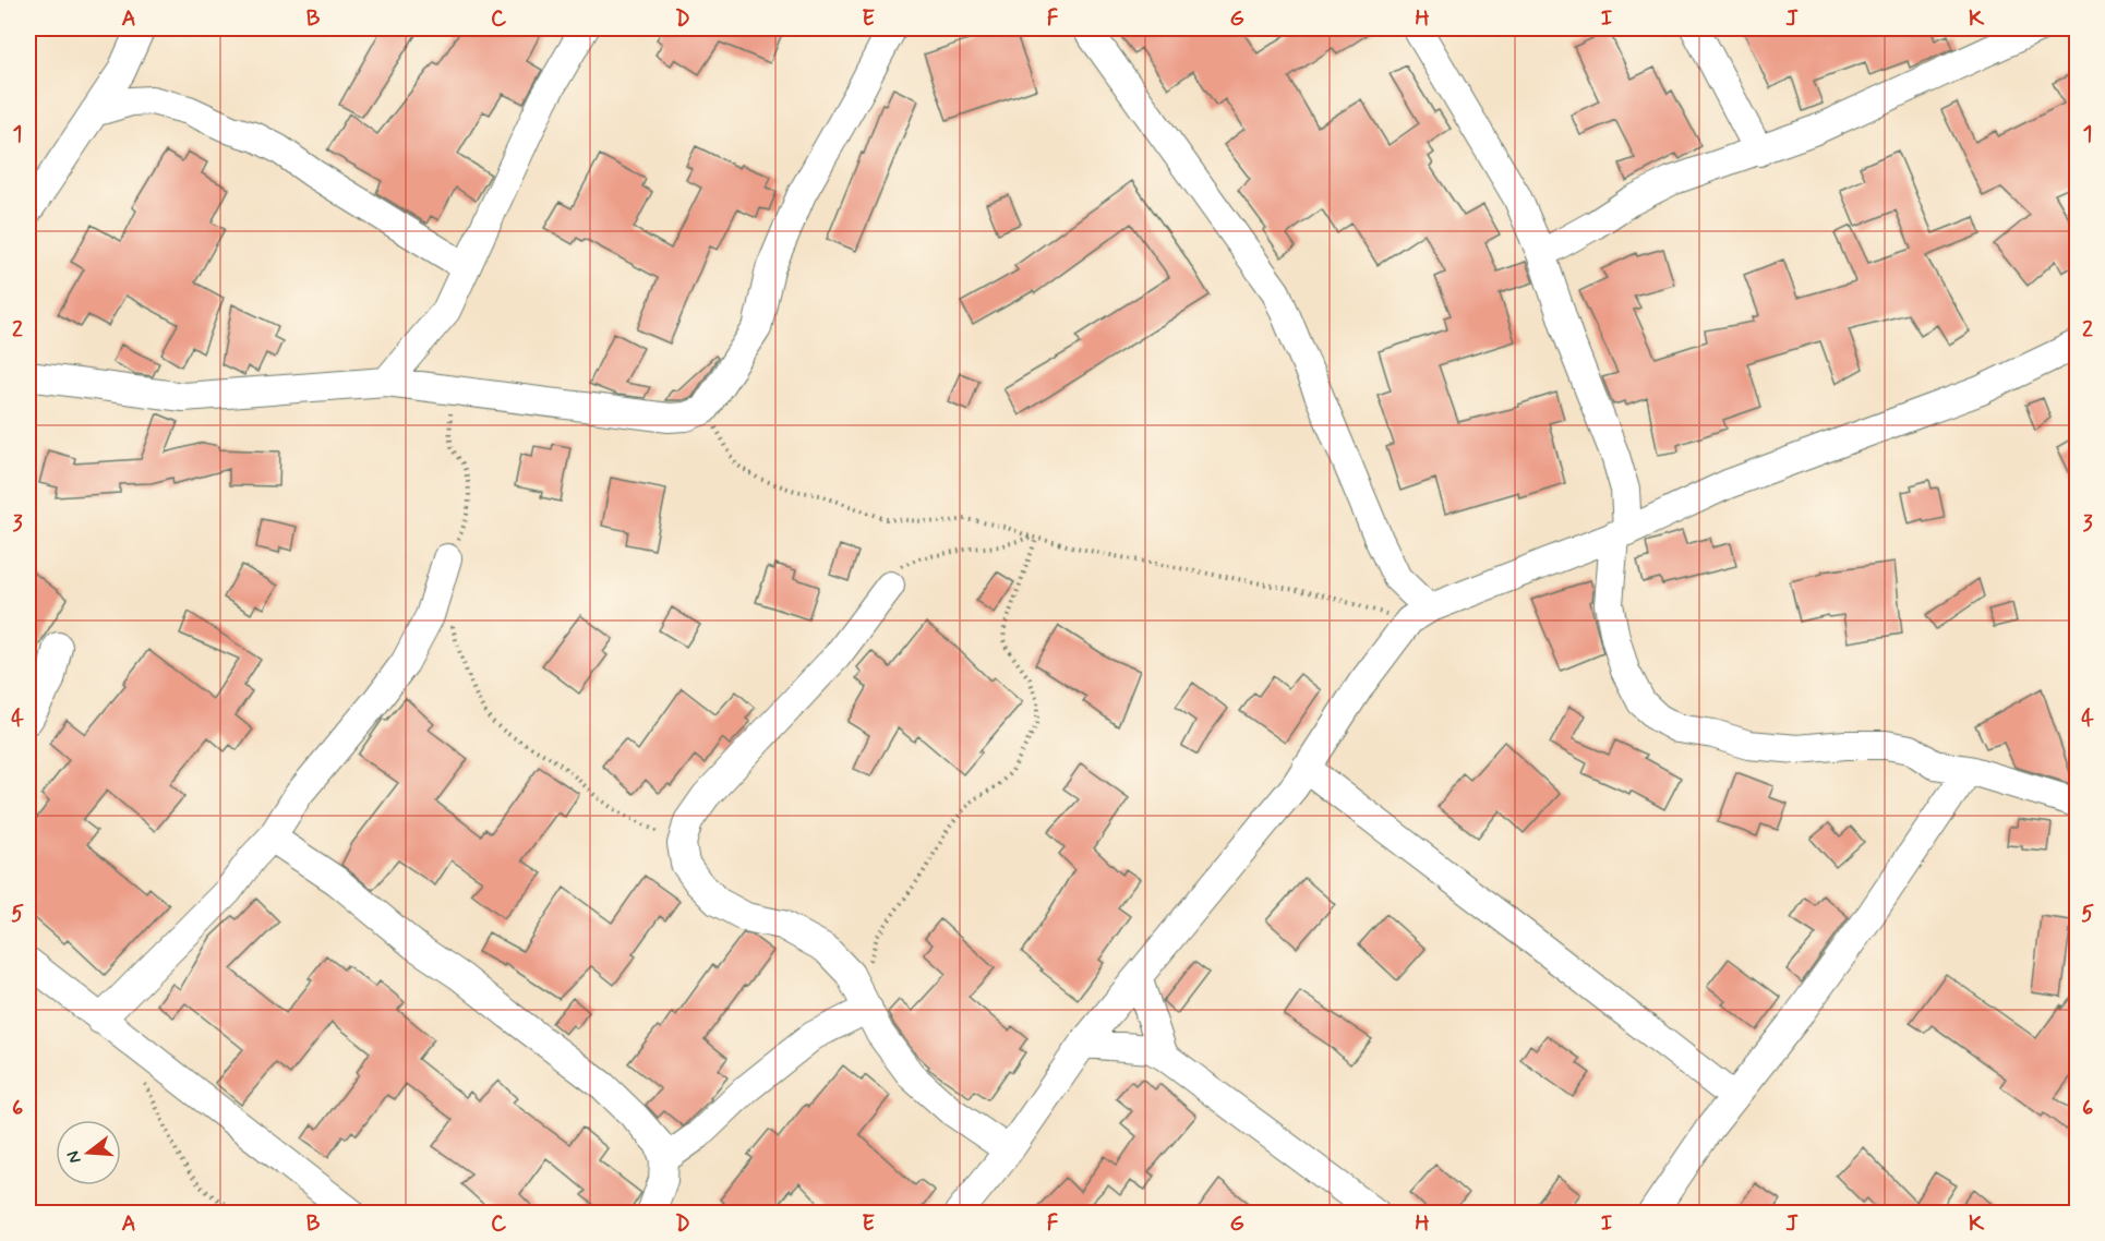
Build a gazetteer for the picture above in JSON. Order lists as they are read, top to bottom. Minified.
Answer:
{"north":"left","grid":{"columns":["A","B","C","D","E","F","G","H","I","J","K"],"rows":["1","2","3","4","5","6"]}}
